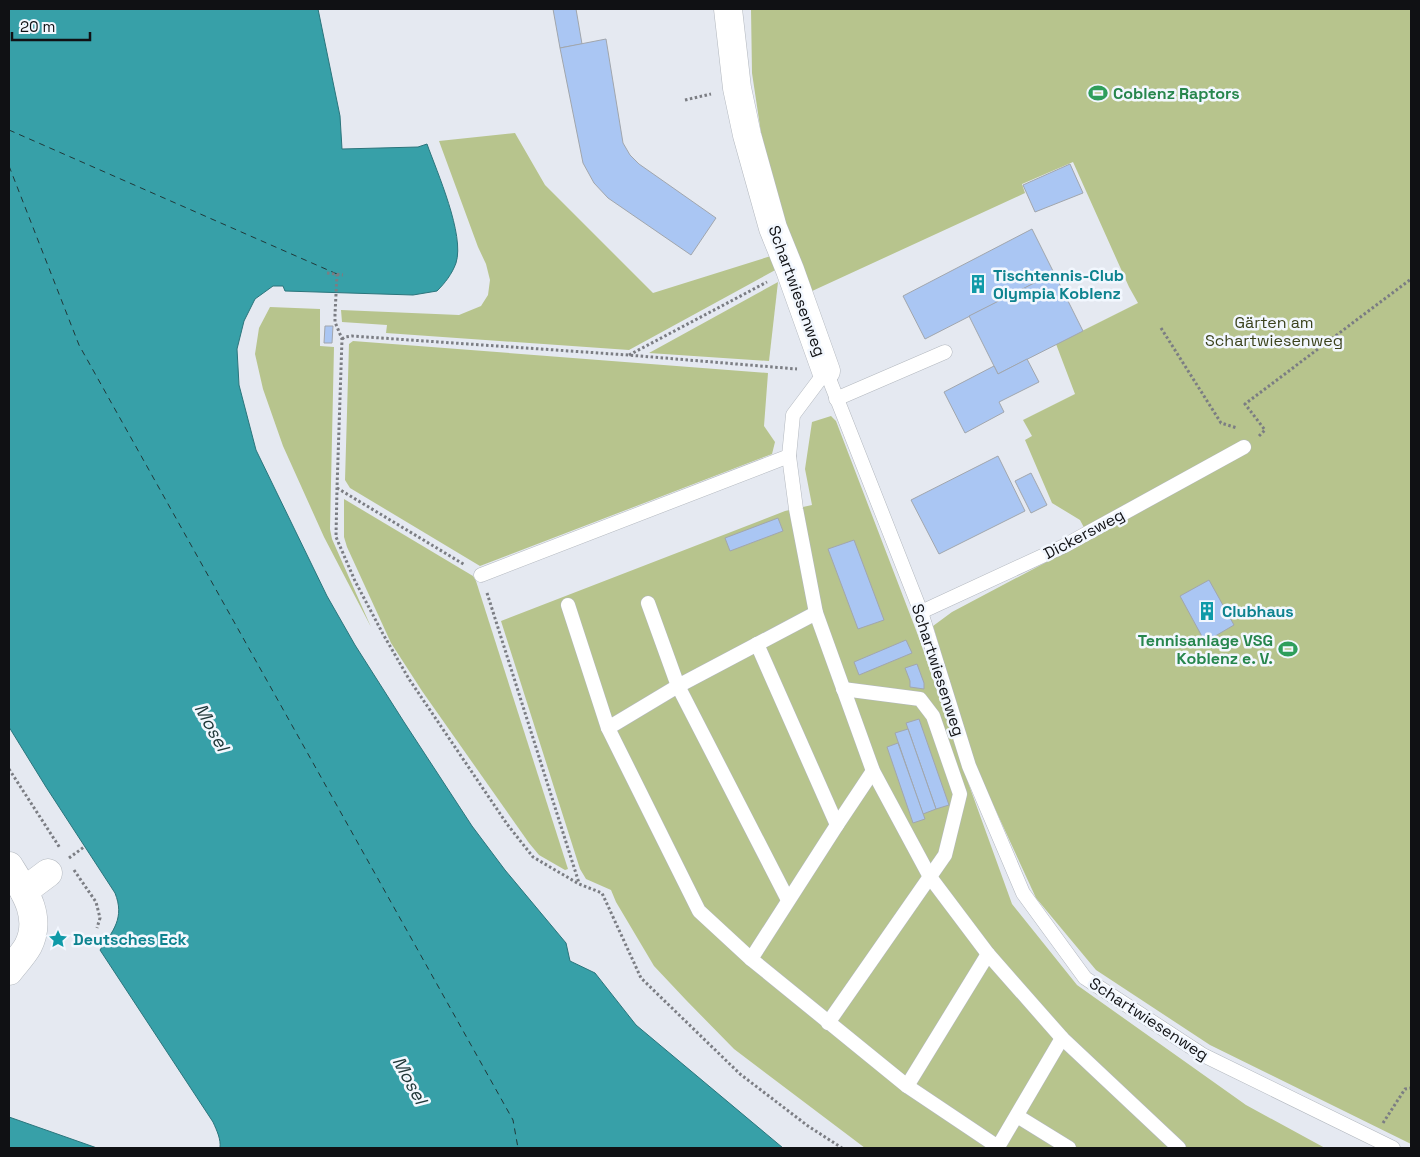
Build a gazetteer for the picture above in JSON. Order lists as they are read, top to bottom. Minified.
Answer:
{"streets":{"street":["Schartwiesenweg"],"lane":["Dickersweg"]},"crossings":[["Schartwiesenweg","Dickersweg"]],"water":["Mosel"],"parks":["Gärten am Schartwiesenweg"],"places":{"sports":["Coblenz Raptors","Tennisanlage VSG Koblenz e. V."],"building":["Tischtennis-Club Olympia Koblenz","Clubhaus"],"place":["Deutsches Eck"]},"scale_bar":"20 m"}
